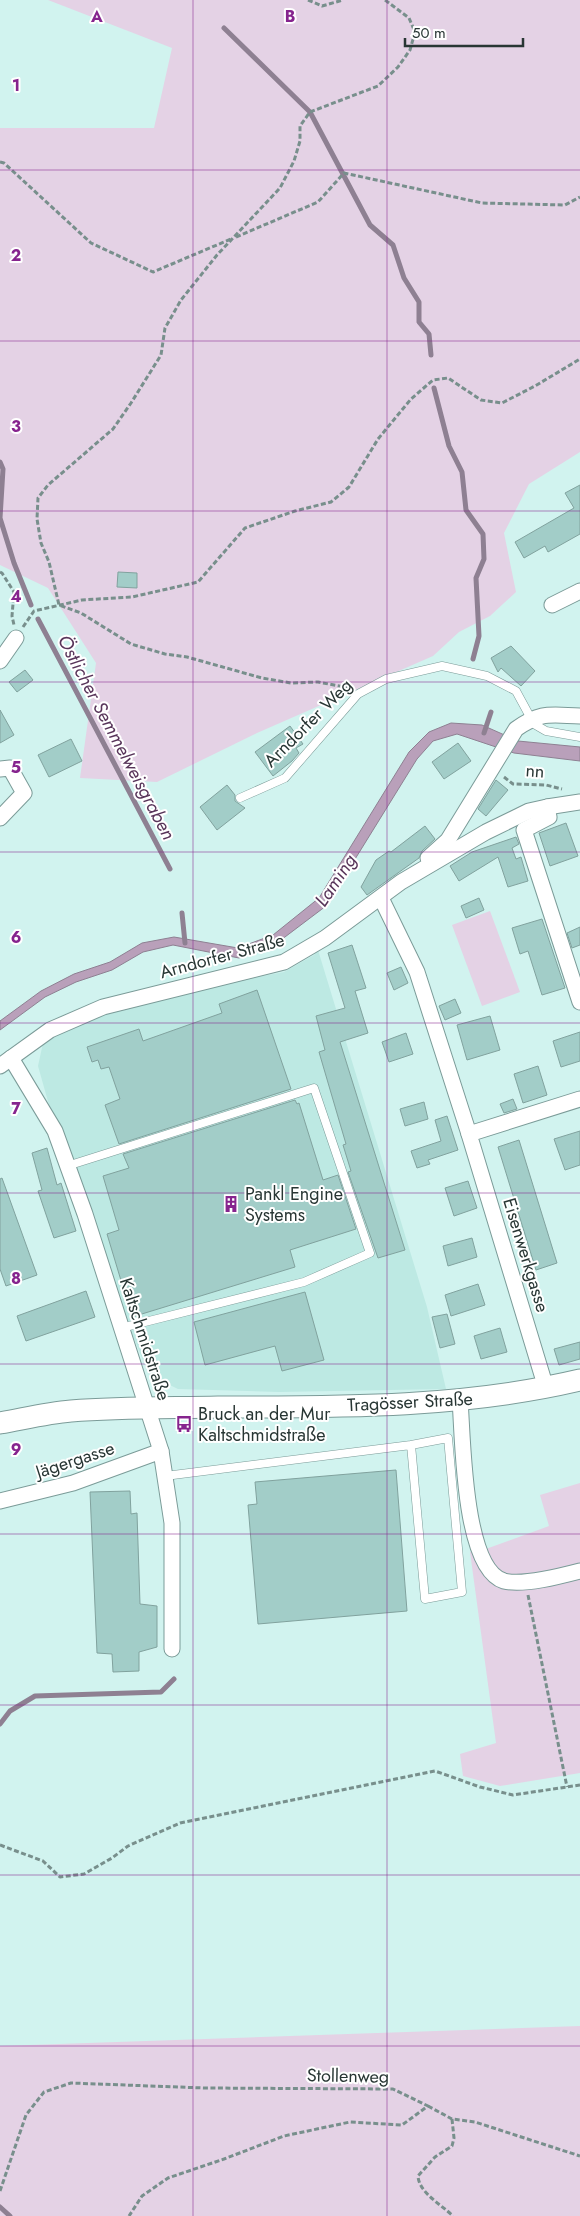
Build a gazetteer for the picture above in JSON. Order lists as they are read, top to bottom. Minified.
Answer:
{"streets":{"main road":["Tragösser Straße"],"street":["Arndorfer Straße","Eisenwerkgasse","Kaltschmidstraße","Jägergasse"],"lane":["Arndorfer Weg"],"path":["nn","Stollenweg"]},"crossings":[["nn","Arndorfer Straße"],["Arndorfer Straße","Eisenwerkgasse"],["Arndorfer Straße","Kaltschmidstraße"],["Eisenwerkgasse","Tragösser Straße"],["Kaltschmidstraße","Tragösser Straße"],["Kaltschmidstraße","Jägergasse"]],"water":["Östlicher Semmelweisgraben","Laming"],"places":{"building":["Pankl Engine Systems"],"bus stop":["Bruck an der Mur Kaltschmidstraße"]},"scale_bar":"50 m","grid":{"columns":["A","B"],"rows":["1","2","3","4","5","6","7","8","9"]}}
